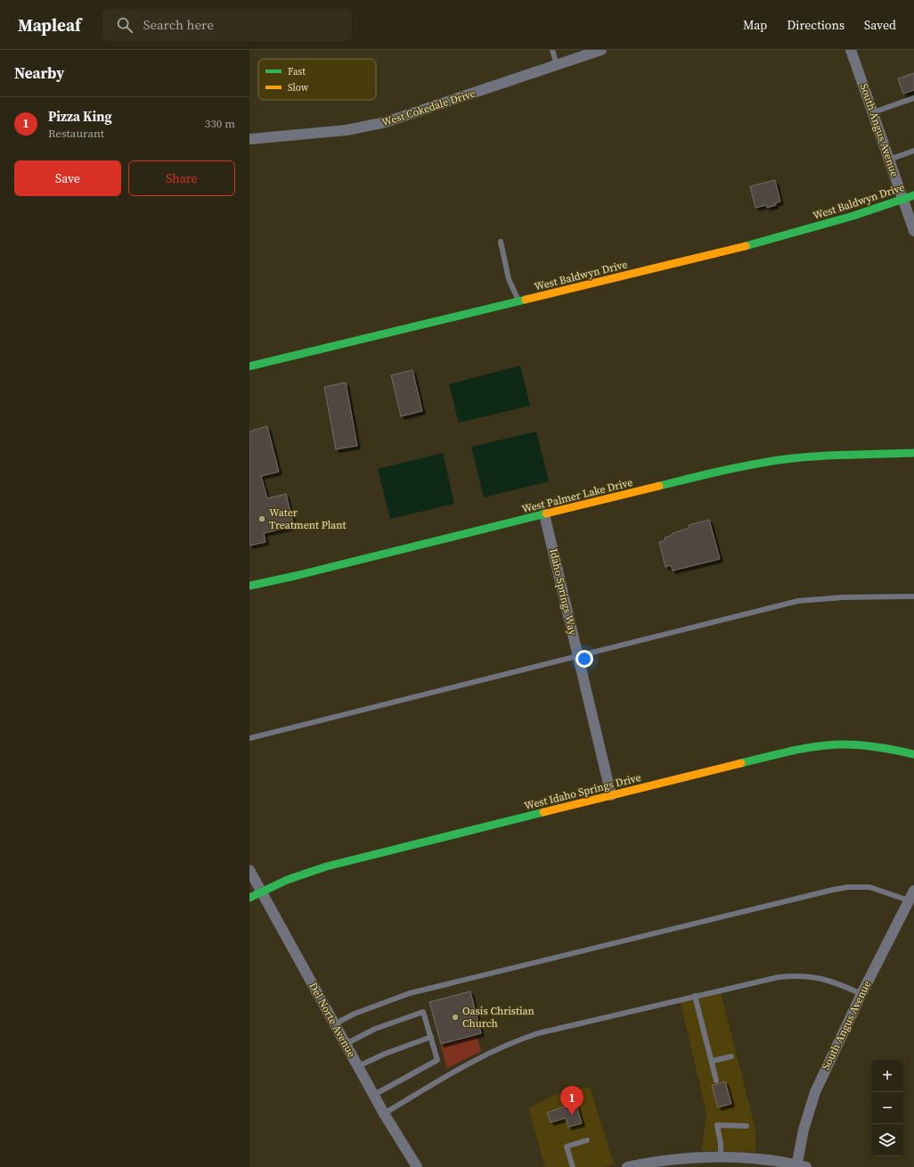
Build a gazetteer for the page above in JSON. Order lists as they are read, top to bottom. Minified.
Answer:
{"streets":{"street":["West Cokedale Drive","South Angus Avenue","West Baldwyn Drive","West Palmer Lake Drive","Idaho Springs Way","West Idaho Springs Drive","Del Norte Avenue"]},"crossings":[["South Angus Avenue","West Baldwyn Drive"],["West Palmer Lake Drive","Idaho Springs Way"],["Idaho Springs Way","West Idaho Springs Drive"],["West Idaho Springs Drive","Del Norte Avenue"]],"places":["Water Treatment Plant","Oasis Christian Church"],"legend":["Fast","Slow"],"page":{"header":"Mapleaf","search":"Search here","nav":["Map","Directions","Saved"],"heading":"Nearby","list":[{"mark":"1","name":"Pizza King","note":"Restaurant","value":"330 m"}],"buttons":["Save","Share"],"map_buttons":["+","−"],"pins":"1"}}
